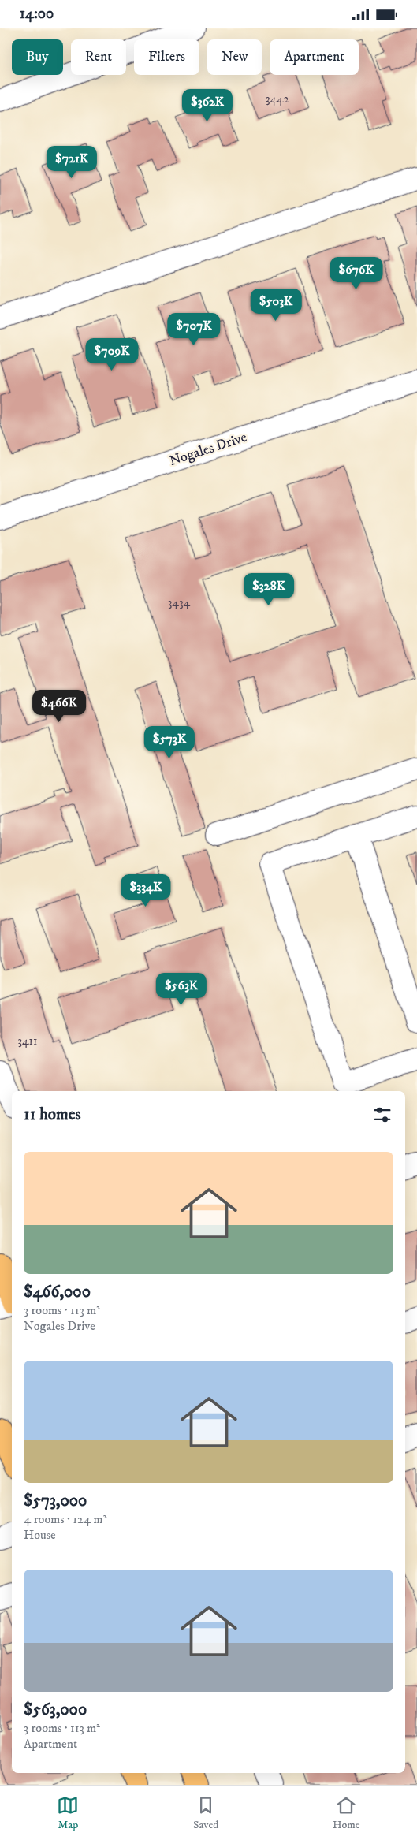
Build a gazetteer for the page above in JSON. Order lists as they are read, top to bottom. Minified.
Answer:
{"streets":{"street":["Nogales Drive"]},"house_numbers":["3442","3434","3411"],"page":{"status":"14:00","chip":["Buy","Rent","Filters","New","Apartment"],"price":["$362K","$721K","$676K","$503K","$707K","$709K","$328K","$466K","$573K","$334K","$563K"],"heading":"11 homes","list":[{"name":"$466,000","note":"3 rooms · 113 m² · Nogales Drive"},{"name":"$573,000","note":"4 rooms · 124 m² · House"},{"name":"$563,000","note":"3 rooms · 113 m² · Apartment"}],"tabs":["Map","Saved","Home"]}}
